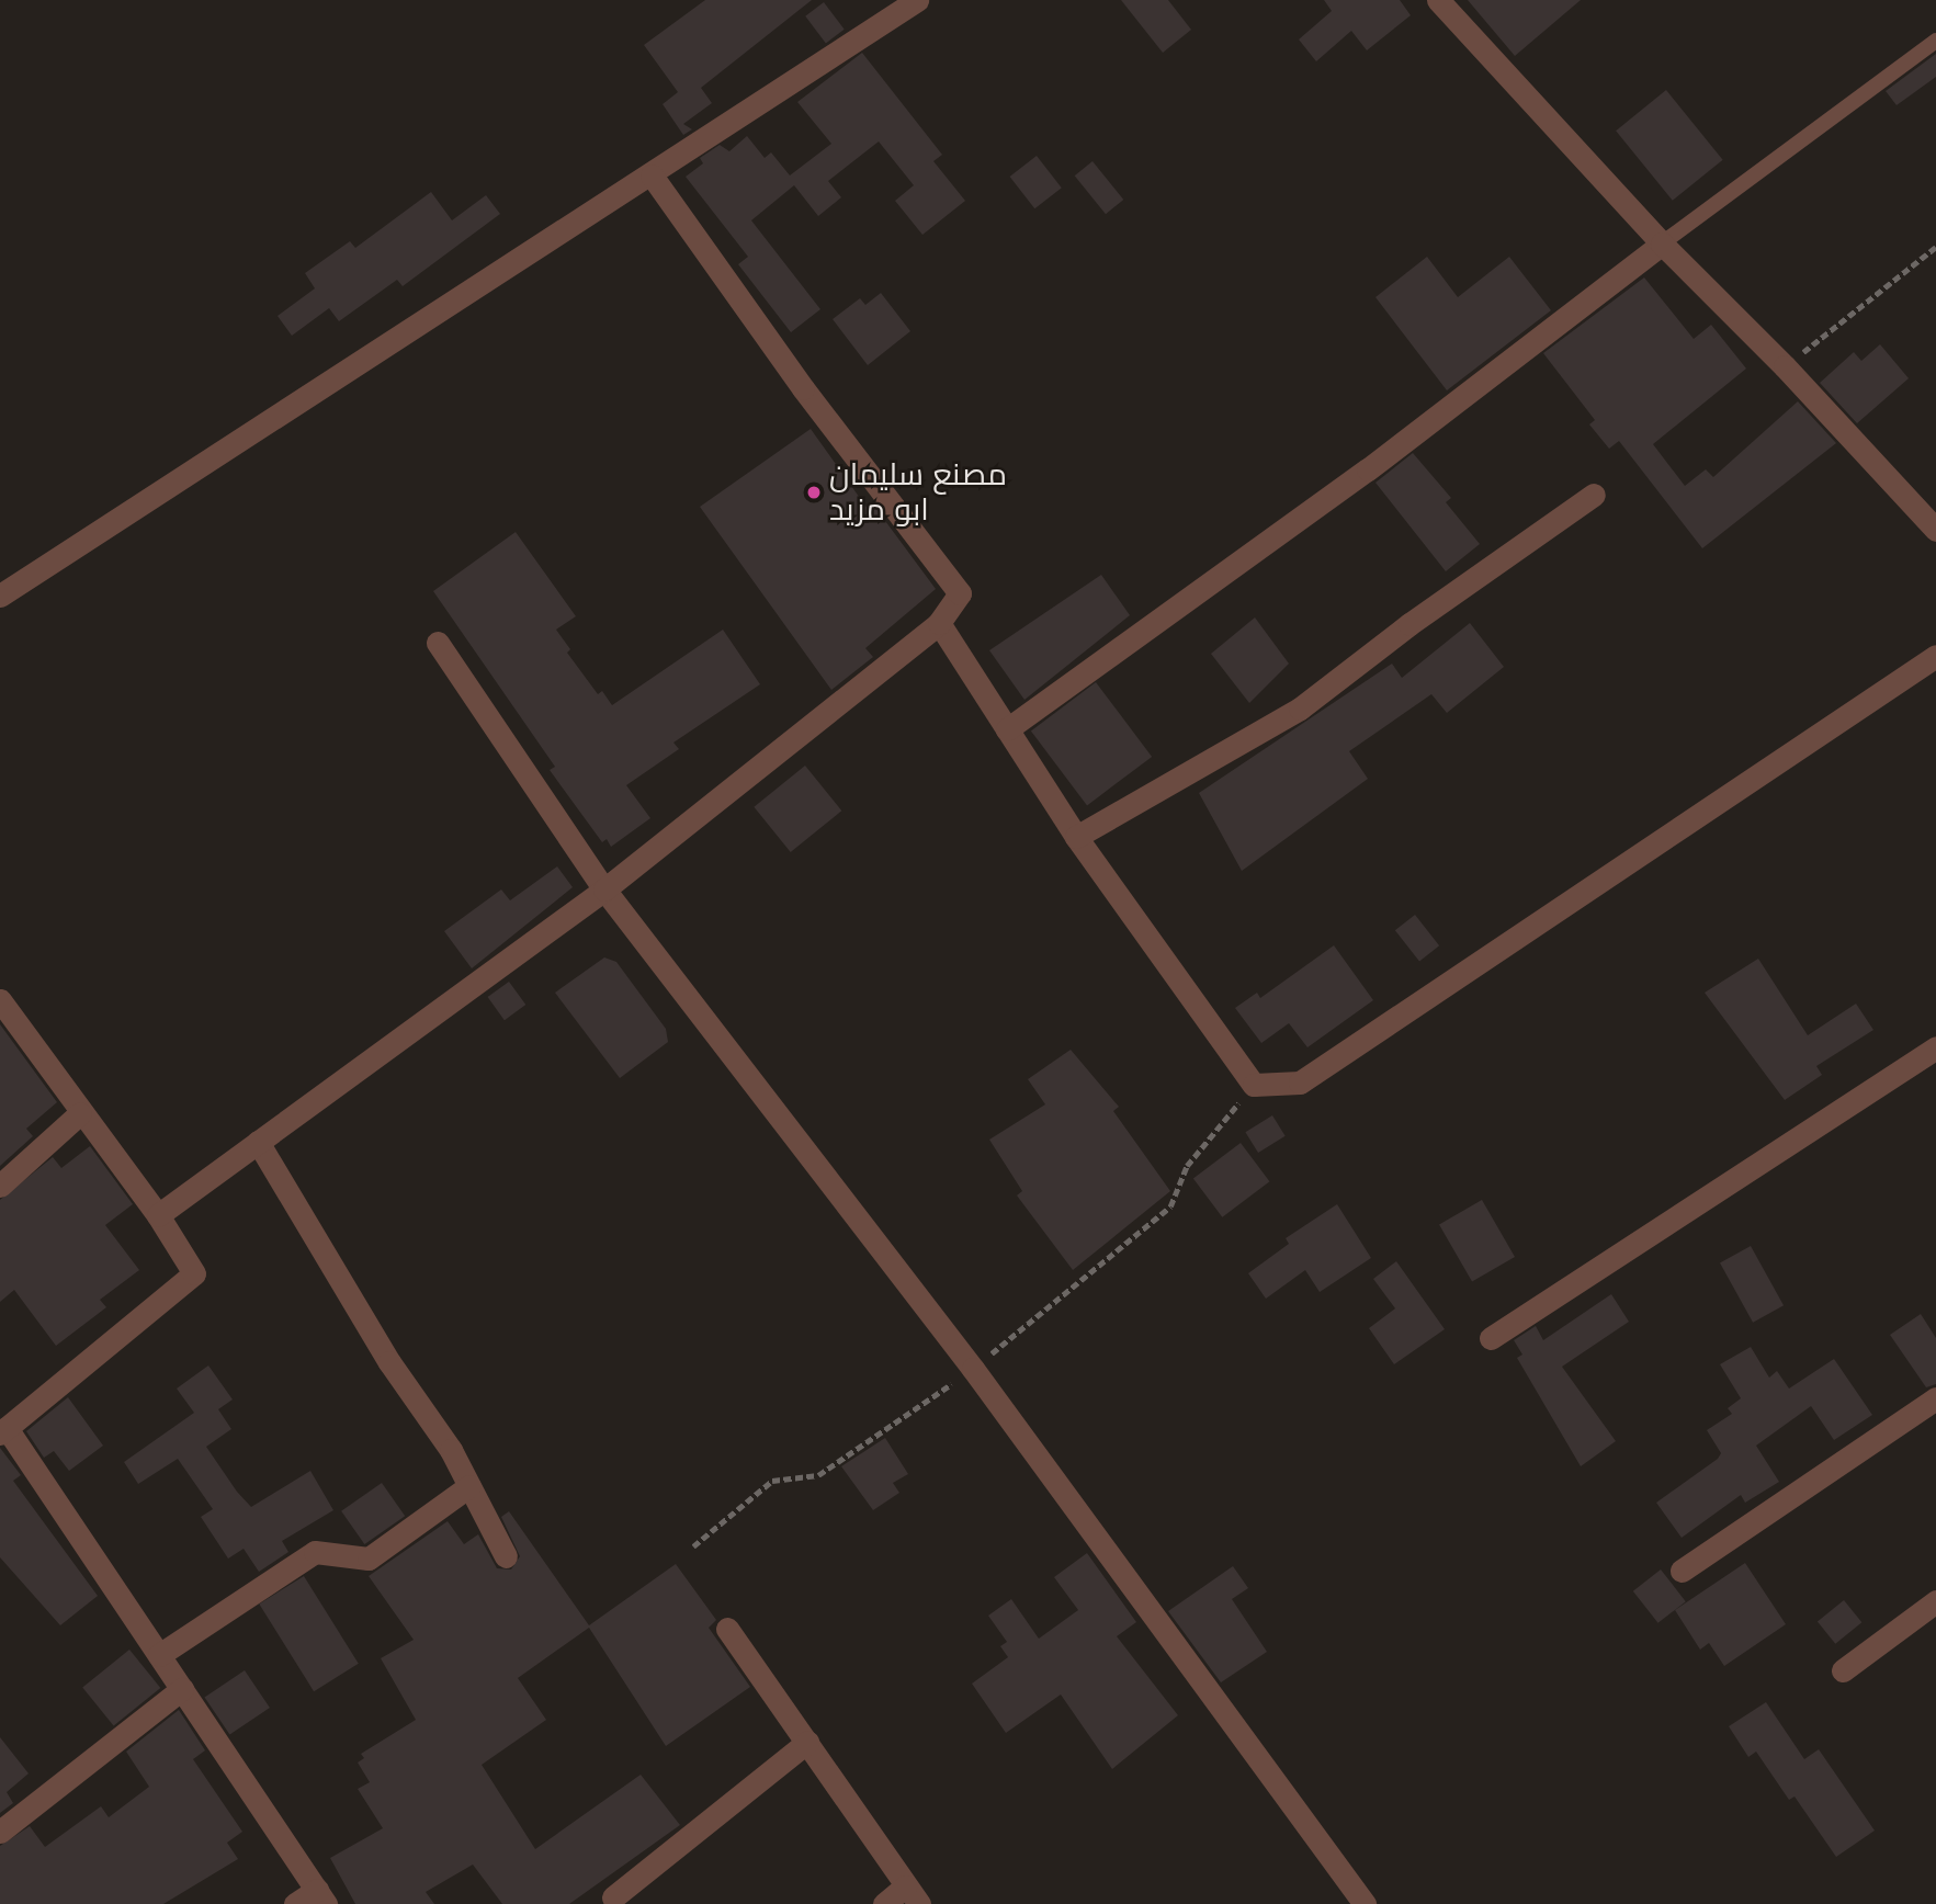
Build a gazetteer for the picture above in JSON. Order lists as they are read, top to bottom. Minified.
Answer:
{"places":["مصنع سليمان ابو مزيد"]}
